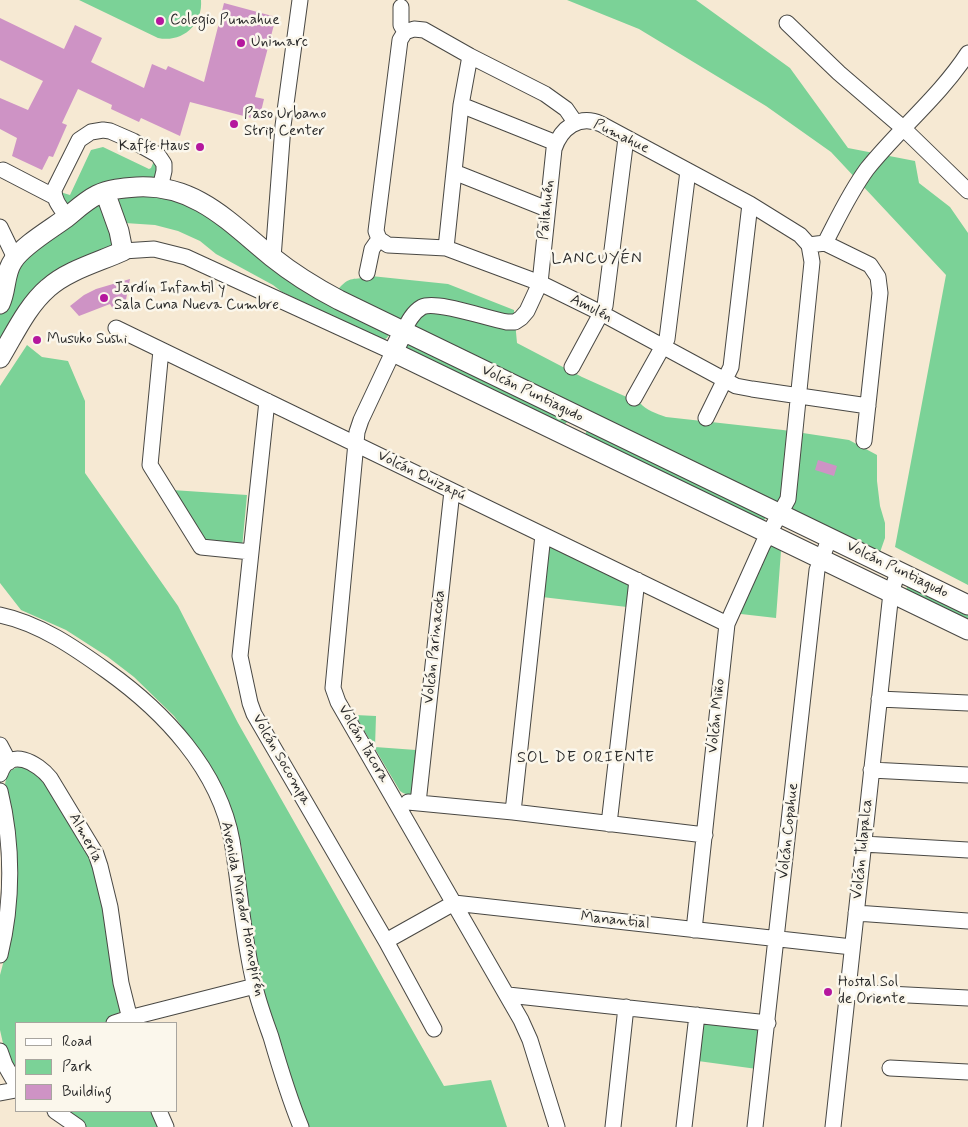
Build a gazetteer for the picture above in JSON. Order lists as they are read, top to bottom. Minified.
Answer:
{"streets":{"main road":["Volcán Puntiagudo","Volcán Tacora"],"street":["Pumahue","Pailahuén","Amulén","Volcán Quizapú","Volcán Parinacota","Volcán Miño","Volcán Socompa","Volcán Copahue","Almería","Volcán Tulapalca","Avenida Mirador Hornopirén","Manantial"]},"crossings":[["Pumahue","Pailahuén"],["Pumahue","Volcán Miño"],["Pailahuén","Amulén"],["Pailahuén","Volcán Puntiagudo"],["Pailahuén","Volcán Tacora"],["Amulén","Volcán Miño"],["Volcán Puntiagudo","Volcán Miño"],["Volcán Puntiagudo","Volcán Tacora"],["Volcán Puntiagudo","Volcán Copahue"],["Volcán Puntiagudo","Volcán Tulapalca"],["Volcán Quizapú","Volcán Parinacota"],["Volcán Quizapú","Volcán Miño"],["Volcán Quizapú","Volcán Tacora"],["Volcán Quizapú","Volcán Socompa"],["Volcán Miño","Manantial"],["Volcán Tacora","Manantial"],["Volcán Copahue","Manantial"],["Volcán Tulapalca","Manantial"]],"districts":["LANCUYÉN","SOL DE ORIENTE"],"places":["Colegio Pumahue","Unimarc","Paso Urbano Strip Center","Kaffe Haus","Jardín Infantil y Sala Cuna Nueva Cumbre","Musuko Sushi","Hostal Sol de Oriente"],"legend":["Road","Park","Building"]}
